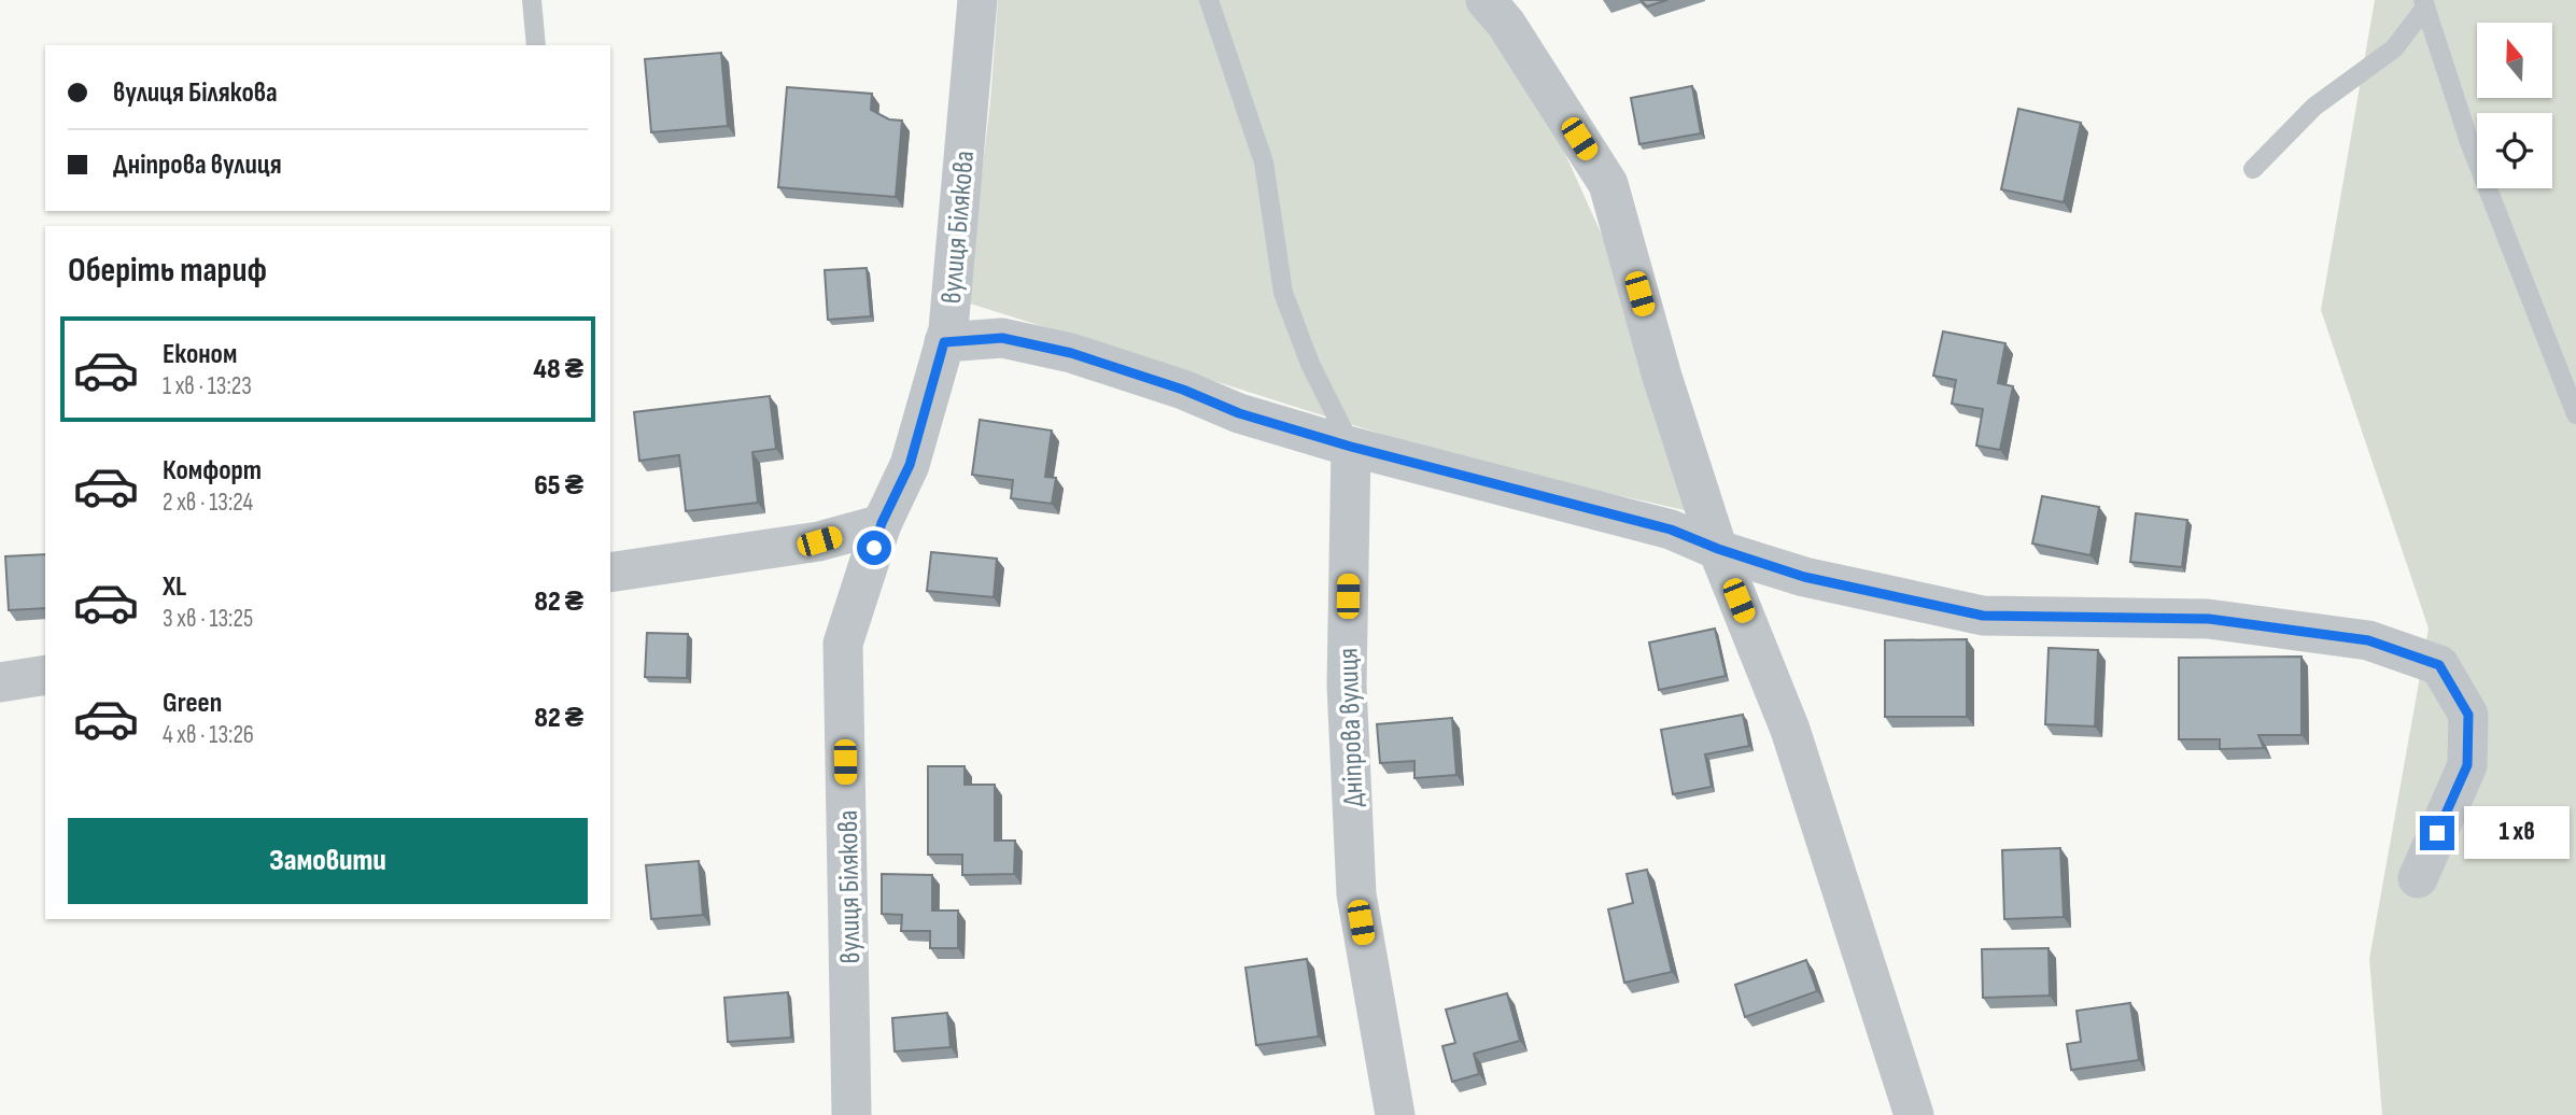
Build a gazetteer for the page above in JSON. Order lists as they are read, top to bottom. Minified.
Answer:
{"streets":{"street":["вулиця Білякова","Дніпрова вулиця"]},"north":"top","page":{"banner":["вулиця Білякова","Дніпрова вулиця"],"heading":"Оберіть тариф","list":[{"name":"Економ","note":"1 хв · 13:23","value":"48 ₴"},{"name":"Комфорт","note":"2 хв · 13:24","value":"65 ₴"},{"name":"XL","note":"3 хв · 13:25","value":"82 ₴"},{"name":"Green","note":"4 хв · 13:26","value":"82 ₴"}],"buttons":"Замовити","bubble":"1 хв"}}
